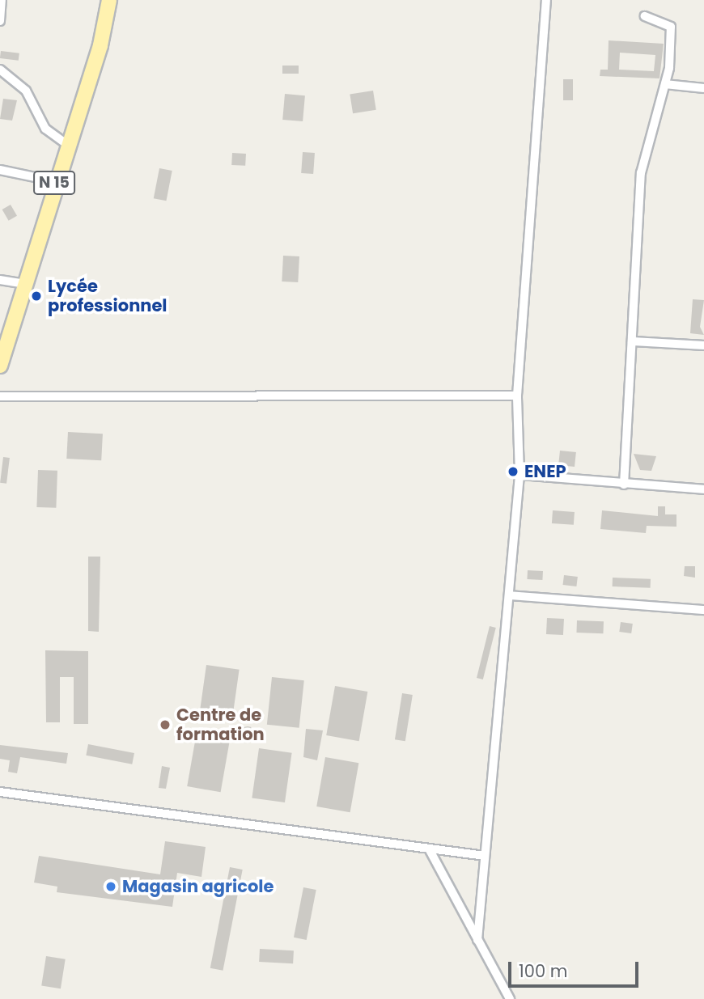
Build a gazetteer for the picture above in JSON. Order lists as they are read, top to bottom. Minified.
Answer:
{"streets":{"main road":["N 15"]},"places":["Lycée professionnel","ENEP","Centre de formation","Magasin agricole"],"scale_bar":"100 m"}
